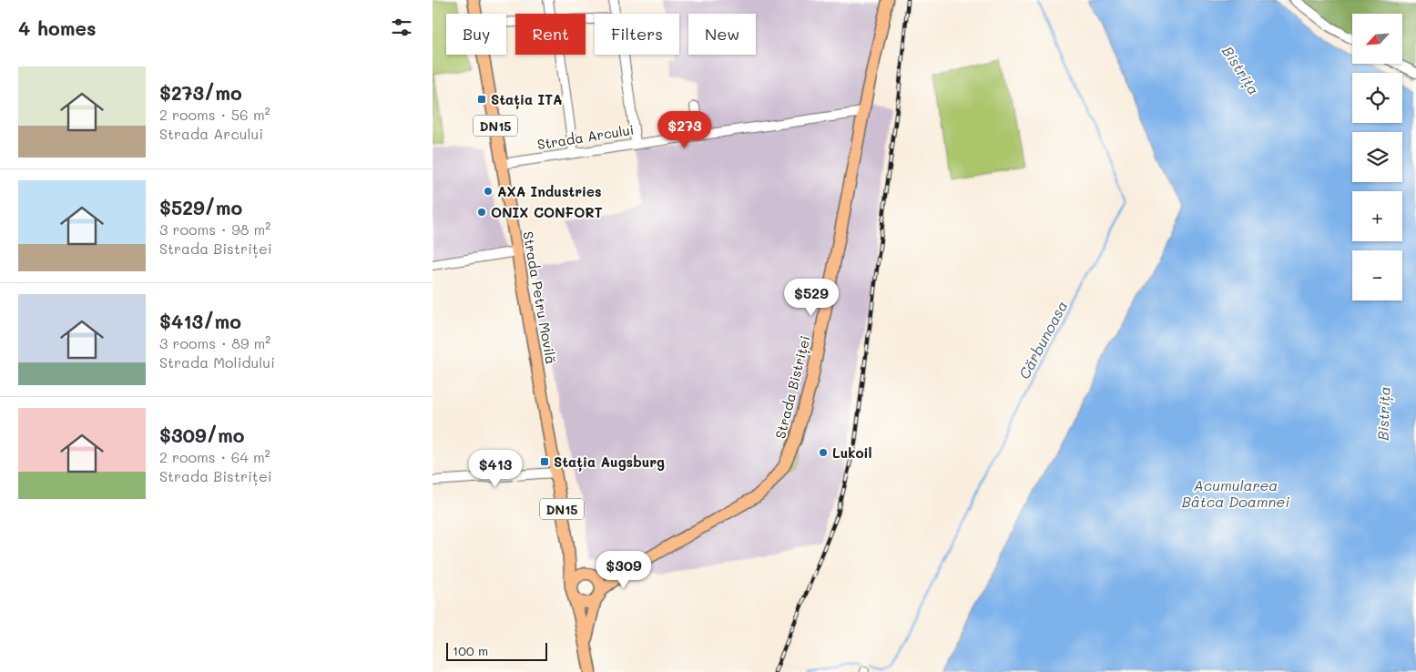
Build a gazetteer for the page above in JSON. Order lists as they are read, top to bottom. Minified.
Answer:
{"streets":{"main road":["DN15","Strada Petru Movilă","Strada Bistriței"],"street":["Strada Arcului"]},"crossings":[["DN15","Strada Petru Movilă"],["DN15","Strada Bistriței"],["Strada Arcului","Strada Petru Movilă"],["Strada Arcului","Strada Bistriței"],["Strada Petru Movilă","Strada Bistriței"]],"water":["Bistrița","Cărbunoasa","Acumularea Bâtca Doamnei"],"places":{"transit":["Stația ITA","Stația Augsburg"],"other":["AXA Industries","ONIX CONFORT","Lukoil"]},"scale_bar":"100 m","north":"bottom left","page":{"heading":"4 homes","map_buttons":["+","−"],"chip":["Buy","Rent","Filters","New"],"list":[{"name":"$273/mo","note":"2 rooms · 56 m² · Strada Arcului"},{"name":"$529/mo","note":"3 rooms · 98 m² · Strada Bistriței"},{"name":"$413/mo","note":"3 rooms · 89 m² · Strada Molidului"},{"name":"$309/mo","note":"2 rooms · 64 m² · Strada Bistriței"}],"price":["$273","$529","$413","$309"],"scale":"100 m"}}
